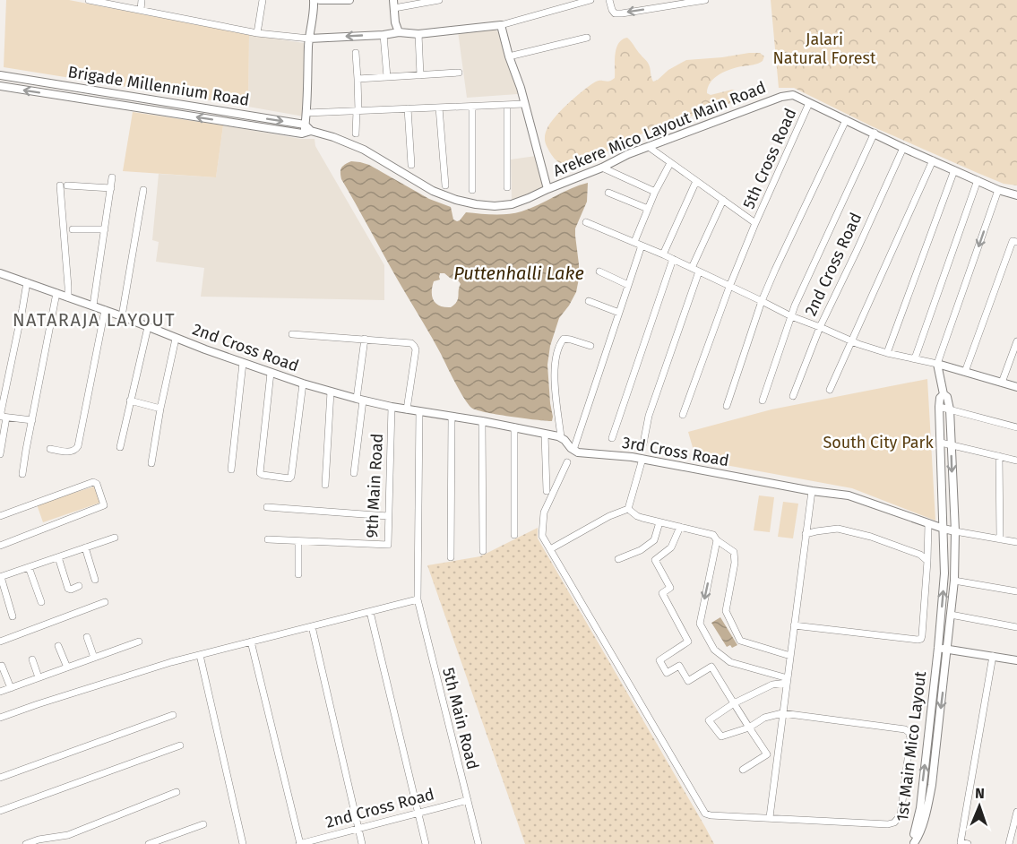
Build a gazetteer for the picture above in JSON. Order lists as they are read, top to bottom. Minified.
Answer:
{"streets":{"street":["Brigade Millennium Road","Arekere Mico Layout Main Road","5th Cross Road","2nd Cross Road","3rd Cross Road","9th Main Road","5th Main Road","1st Main Mico Layout"]},"crossings":[["Brigade Millennium Road","Arekere Mico Layout Main Road"],["Arekere Mico Layout Main Road","5th Cross Road"],["Arekere Mico Layout Main Road","2nd Cross Road"],["2nd Cross Road","5th Main Road"],["3rd Cross Road","1st Main Mico Layout"]],"districts":["NATARAJA LAYOUT"],"water":["Puttenhalli Lake"],"parks":["Jalari Natural Forest","South City Park"],"north":"top"}
